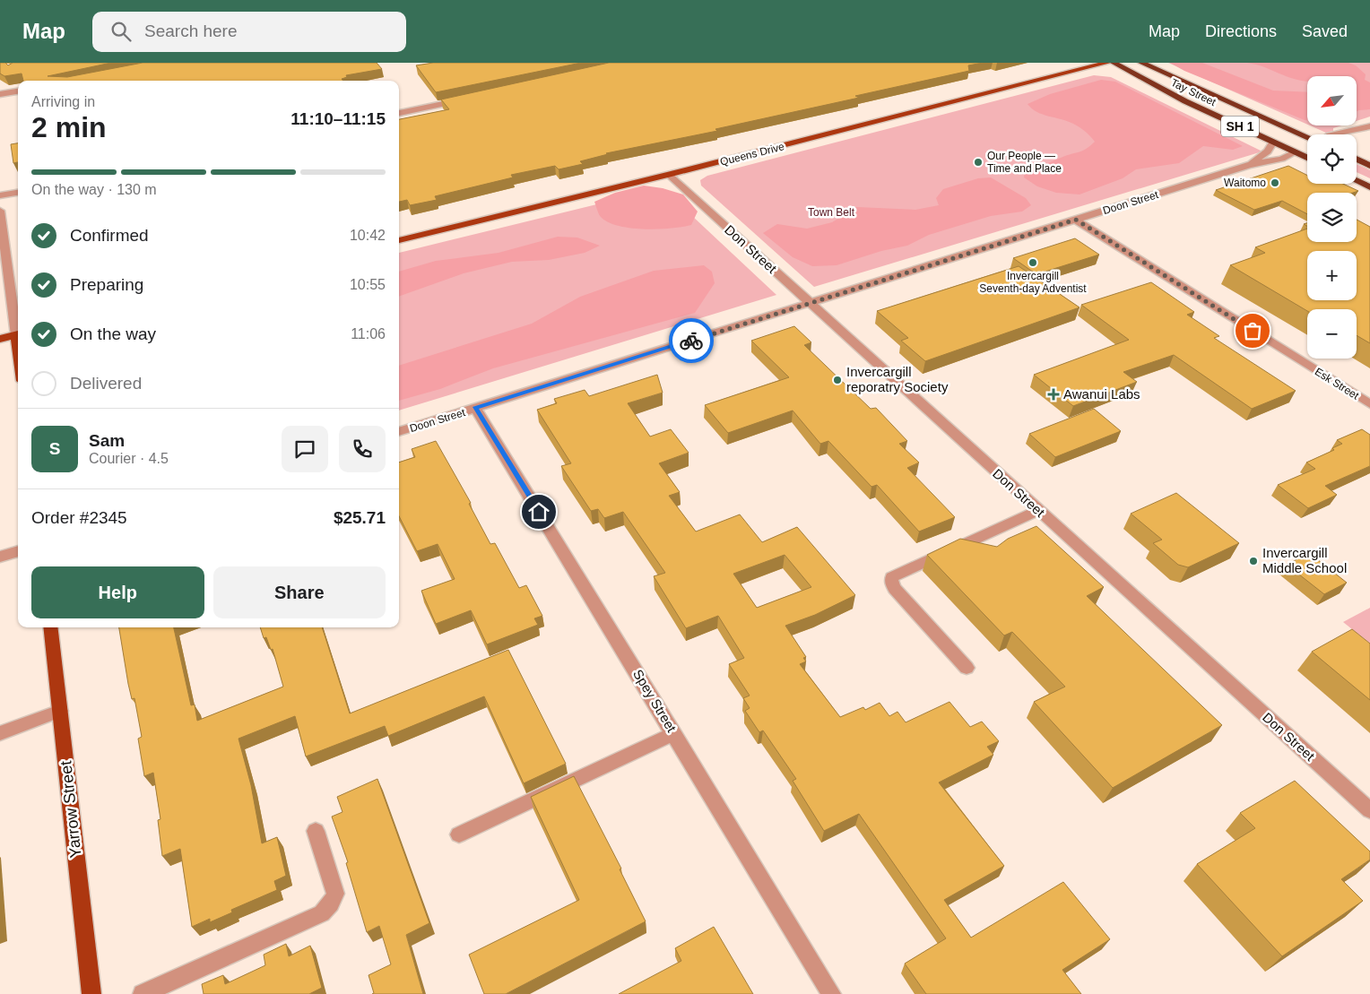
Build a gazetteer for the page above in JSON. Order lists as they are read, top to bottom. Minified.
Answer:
{"streets":{"highway":["Tay Street","SH 1"],"main road":["Queens Drive","Yarrow Street"],"street":["Doon Street","Don Street","Esk Street","Spey Street"]},"crossings":[["Tay Street","Doon Street"],["Queens Drive","Don Street"],["Doon Street","Don Street"],["Doon Street","Esk Street"],["Doon Street","Spey Street"]],"parks":["Town Belt"],"places":{"other":["Our People — Time and Place","Waitomo","Invercargill Seventh-day Adventist","Invercargill reporatry Society","Invercargill Middle School"],"health":["Awanui Labs"]},"north":"bottom left","page":{"header":"Map","search":"Search here","nav":["Map","Directions","Saved"],"map_buttons":["+","−"],"heading":["2 min","Arriving in","11:10–11:15"],"panel":["Sam","Courier · 4.5","Order #2345","$25.71"],"bar":"On the way · 130 m","list":[["Confirmed","10:42"],["Preparing","10:55"],["On the way","11:06"],"Delivered"],"round":"S","buttons":["Help","Share"]}}
